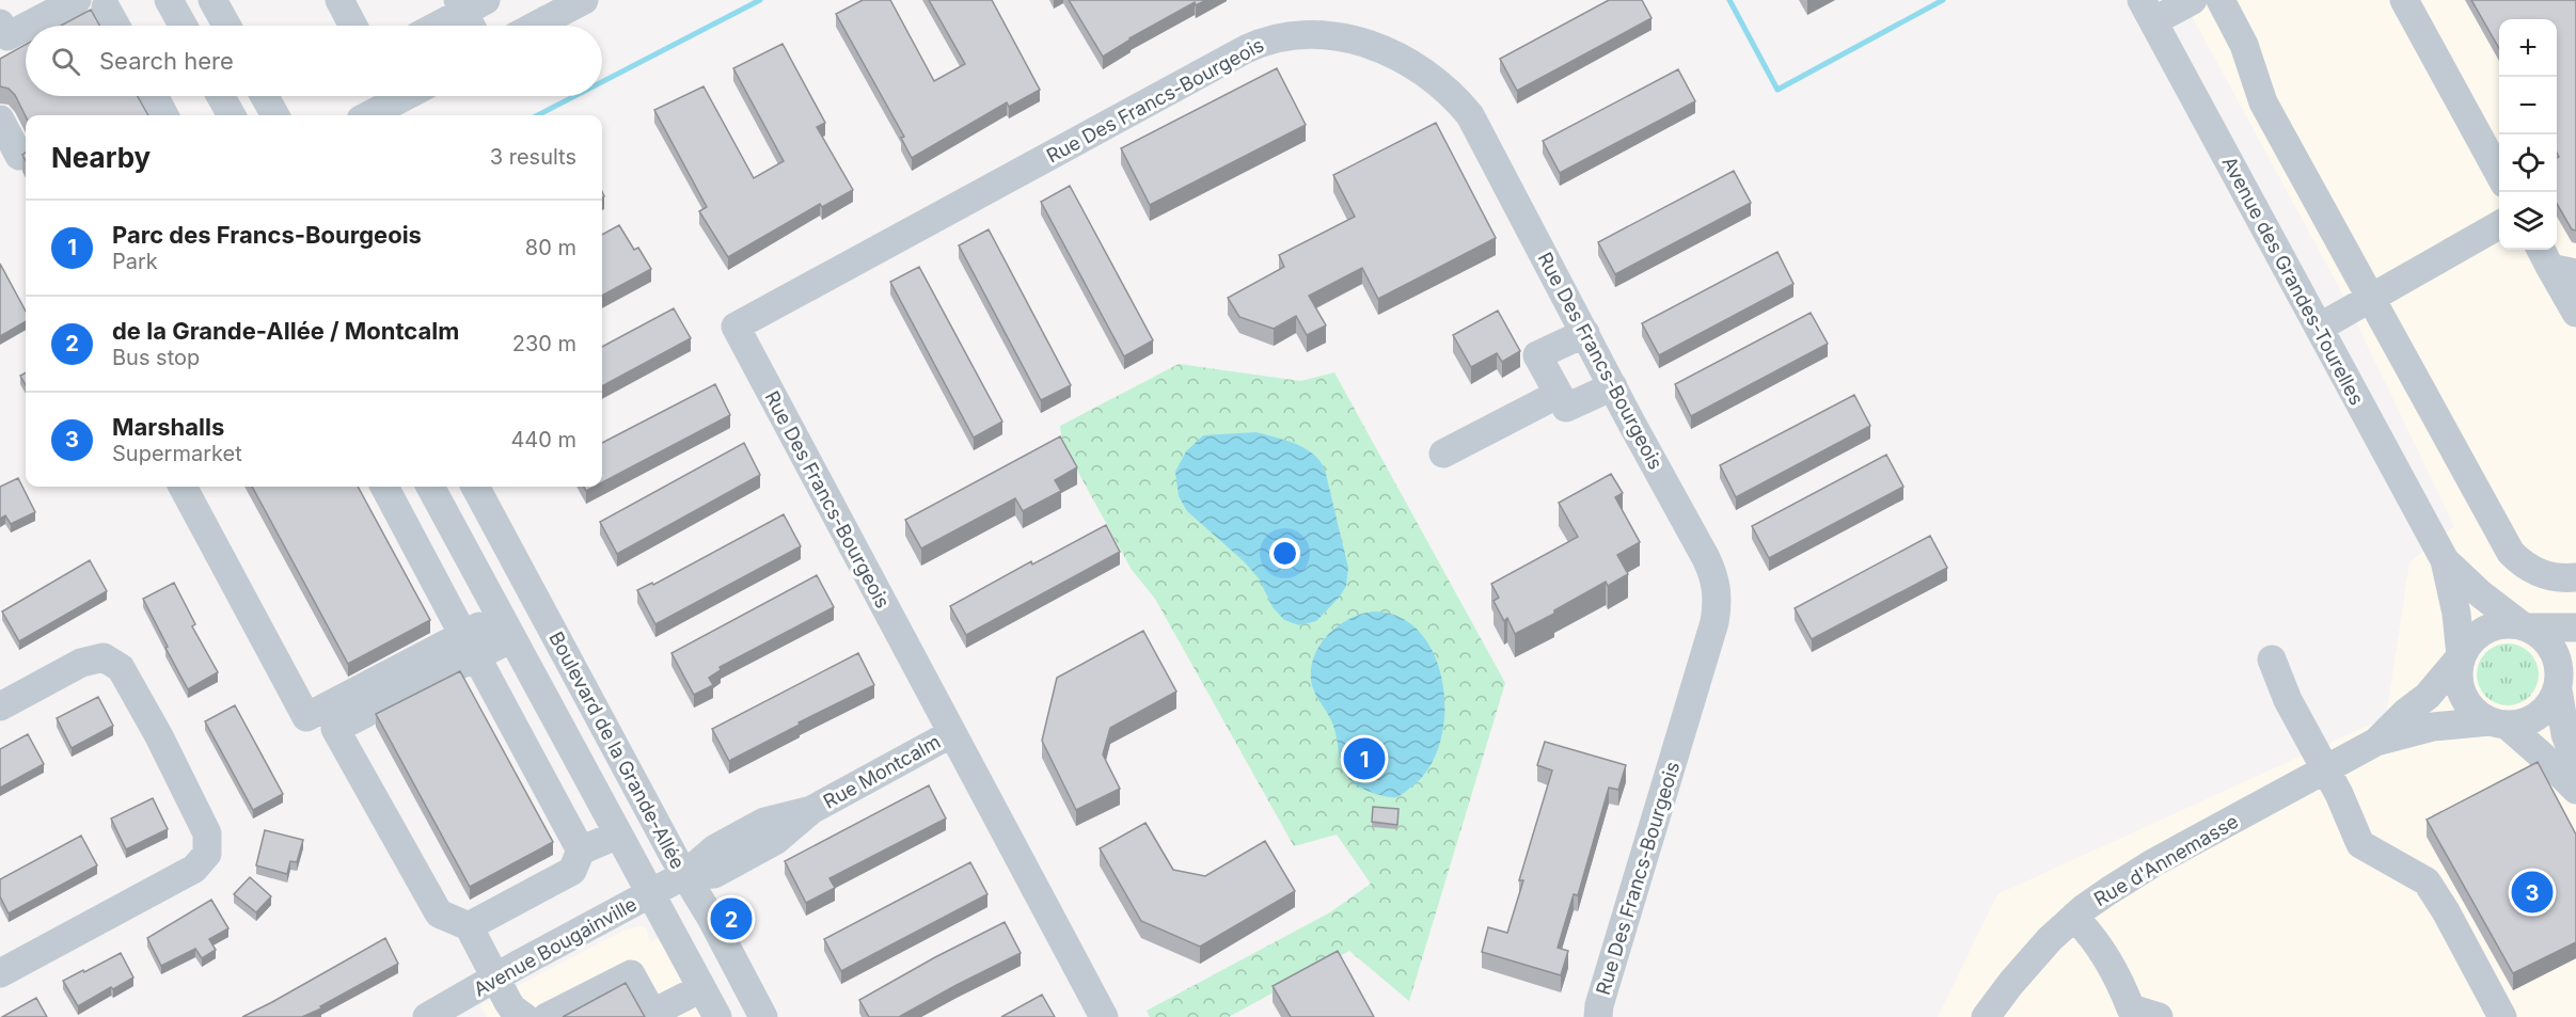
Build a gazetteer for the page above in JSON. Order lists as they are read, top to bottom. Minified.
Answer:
{"streets":{"street":["Rue Des Francs-Bourgeois","Avenue des Grandes-Tourelles","Boulevard de la Grande-Allée","Rue Montcalm","Rue d'Annemasse","Avenue Bougainville"]},"crossings":[["Rue Des Francs-Bourgeois","Rue Montcalm"],["Avenue des Grandes-Tourelles","Rue d'Annemasse"],["Boulevard de la Grande-Allée","Rue Montcalm"],["Boulevard de la Grande-Allée","Avenue Bougainville"],["Rue Montcalm","Avenue Bougainville"]],"page":{"map_buttons":["+","−"],"search":"Search here","heading":["Nearby","3 results"],"list":[{"mark":"1","name":"Parc des Francs-Bourgeois","note":"Park","value":"80 m"},{"mark":"2","name":"de la Grande-Allée / Montcalm","note":"Bus stop","value":"230 m"},{"mark":"3","name":"Marshalls","note":"Supermarket","value":"440 m"}],"pins":["1","3","2"]}}
